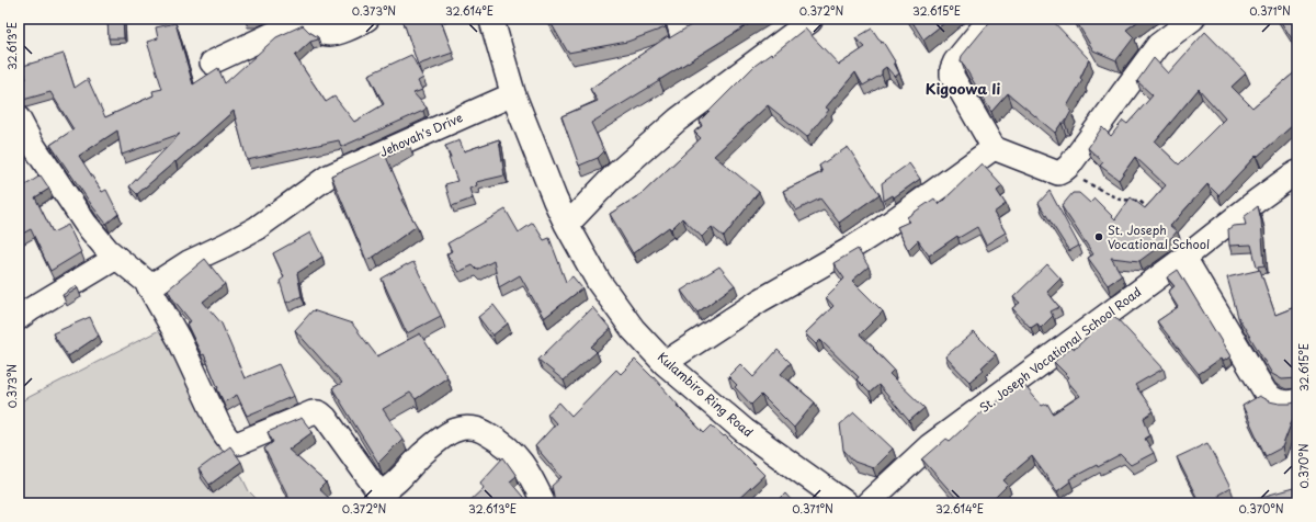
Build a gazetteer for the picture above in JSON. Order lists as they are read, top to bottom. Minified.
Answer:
{"streets":{"street":["Jehovah's Drive","St. Joseph Vocational School Road","Kulambiro Ring Road"]},"crossings":[["Jehovah's Drive","Kulambiro Ring Road"]],"districts":["Kigoowa Ii"],"places":["St. Joseph Vocational School"],"coordinates":["0.373°N","32.614°E","0.372°N","32.615°E","0.371°N","32.613°E","0.370°N"]}
